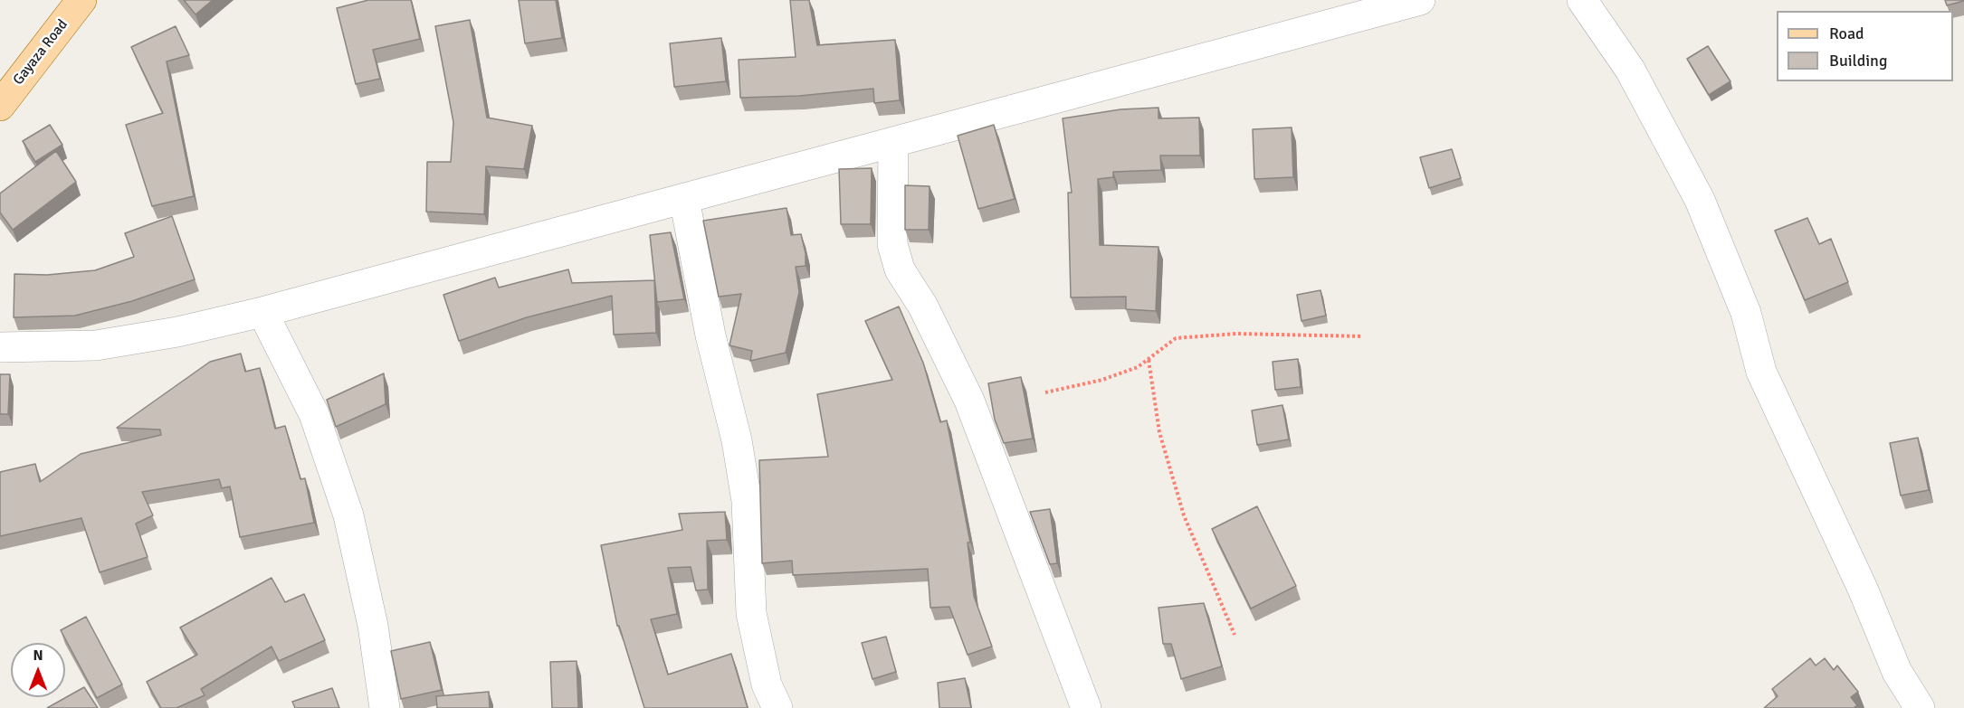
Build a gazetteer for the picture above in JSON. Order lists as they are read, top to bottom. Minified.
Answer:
{"streets":{"main road":["Gayaza Road"]},"legend":["Road","Building"],"north":"top"}
